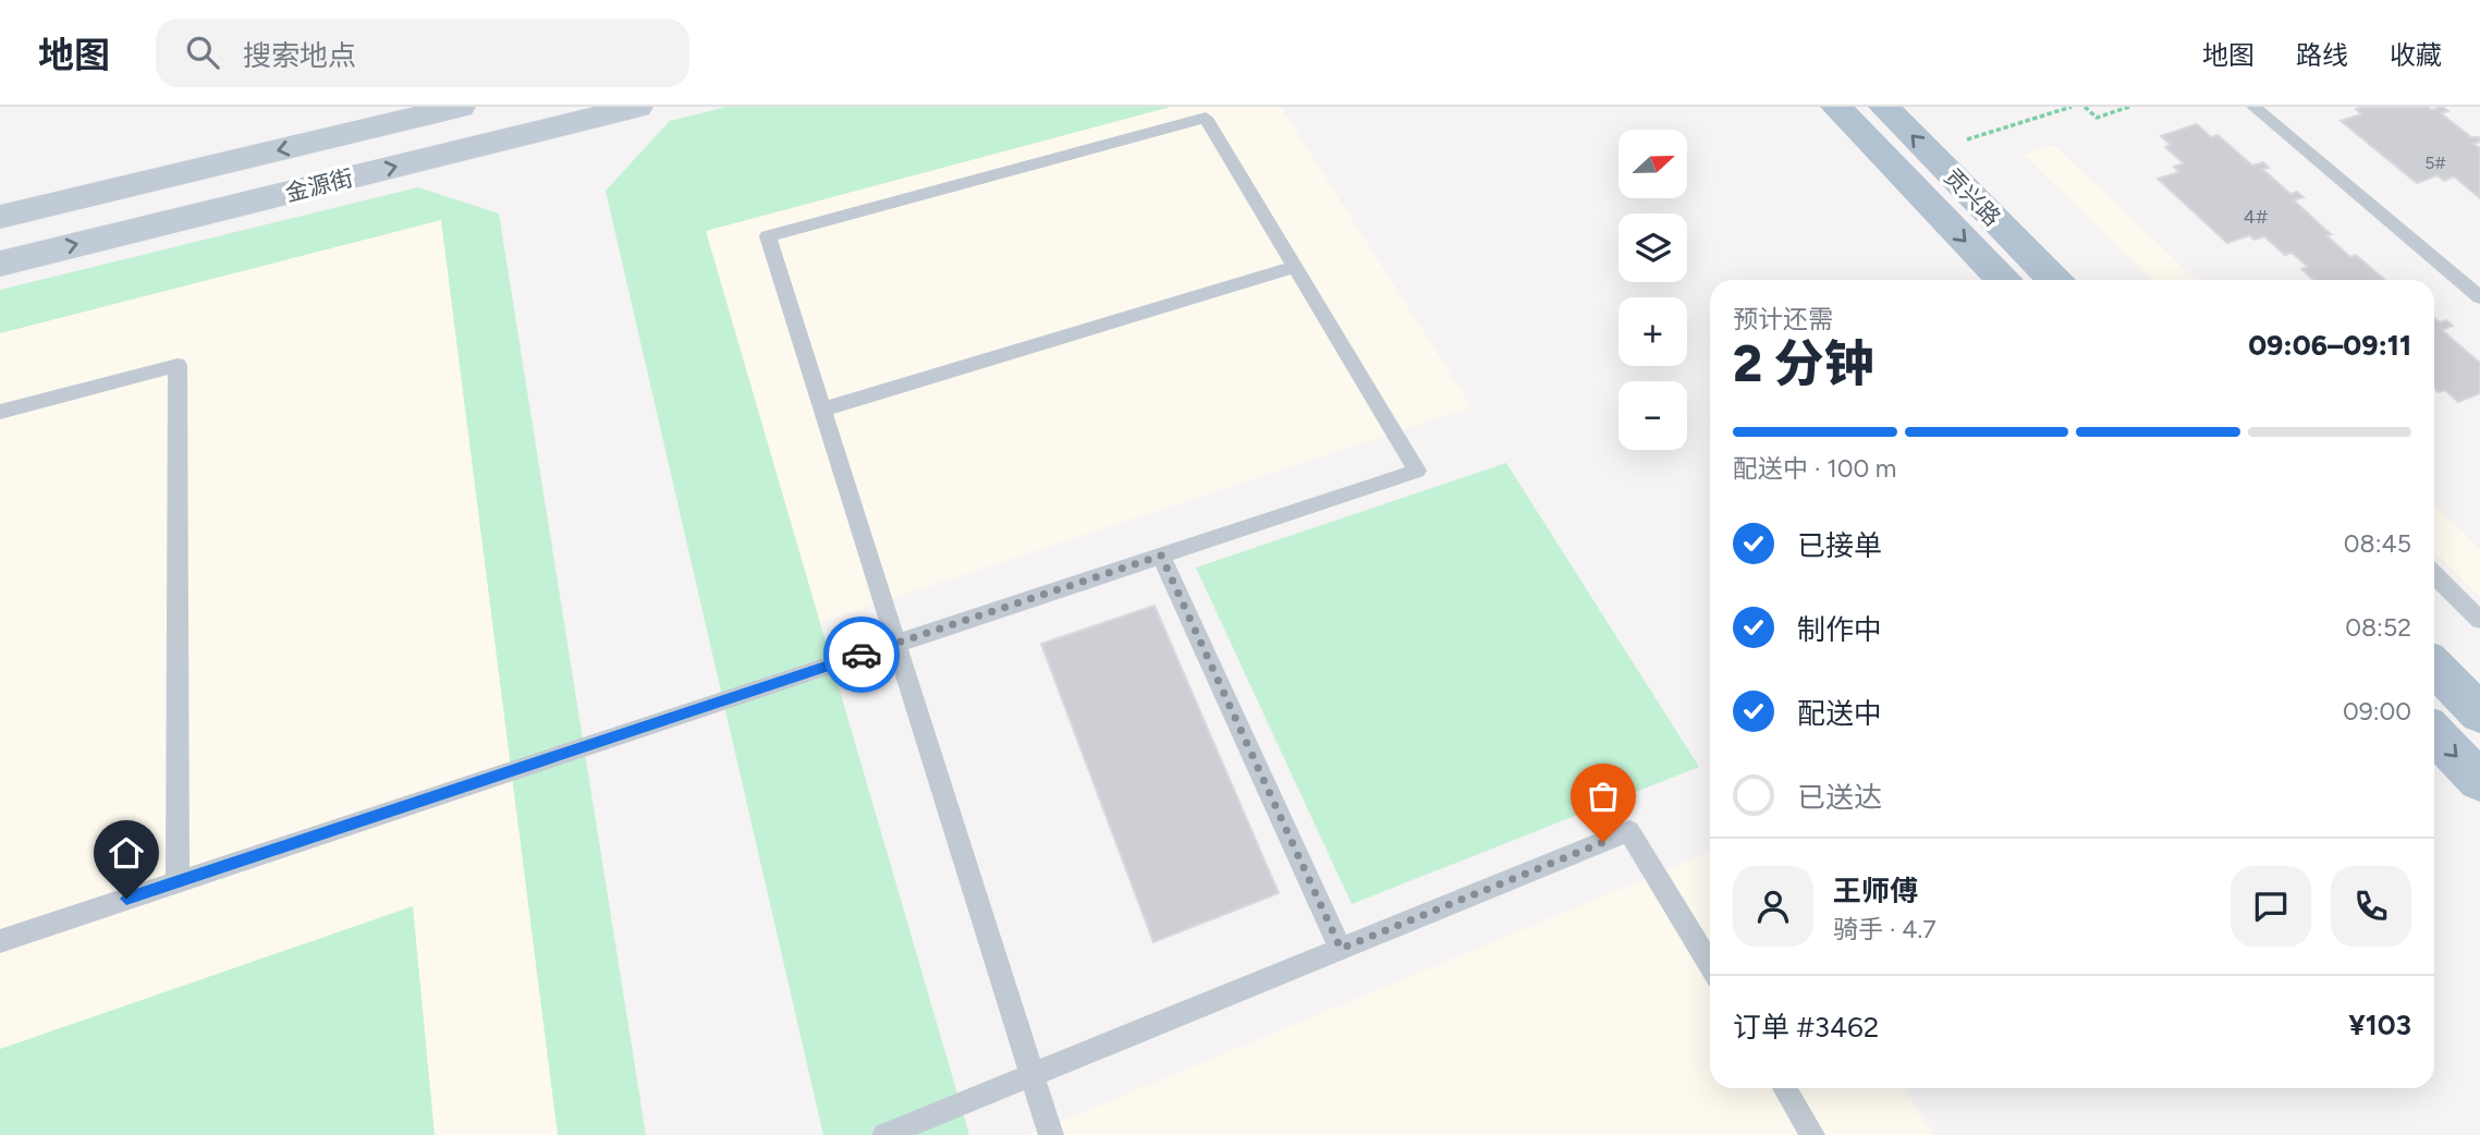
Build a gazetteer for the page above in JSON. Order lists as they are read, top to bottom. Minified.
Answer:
{"streets":{"main road":["金源街","贡兴路"]},"house_numbers":["5#","4#"],"north":"right","page":{"header":"地图","search":"搜索地点","nav":["地图","路线","收藏"],"map_buttons":["+","−"],"heading":["2 分钟","预计还需","09:06–09:11"],"panel":["王师傅","骑手 · 4.7","订单 #3462","¥103"],"bar":"配送中 · 100 m","list":[["已接单","08:45"],["制作中","08:52"],["配送中","09:00"],"已送达"]}}
